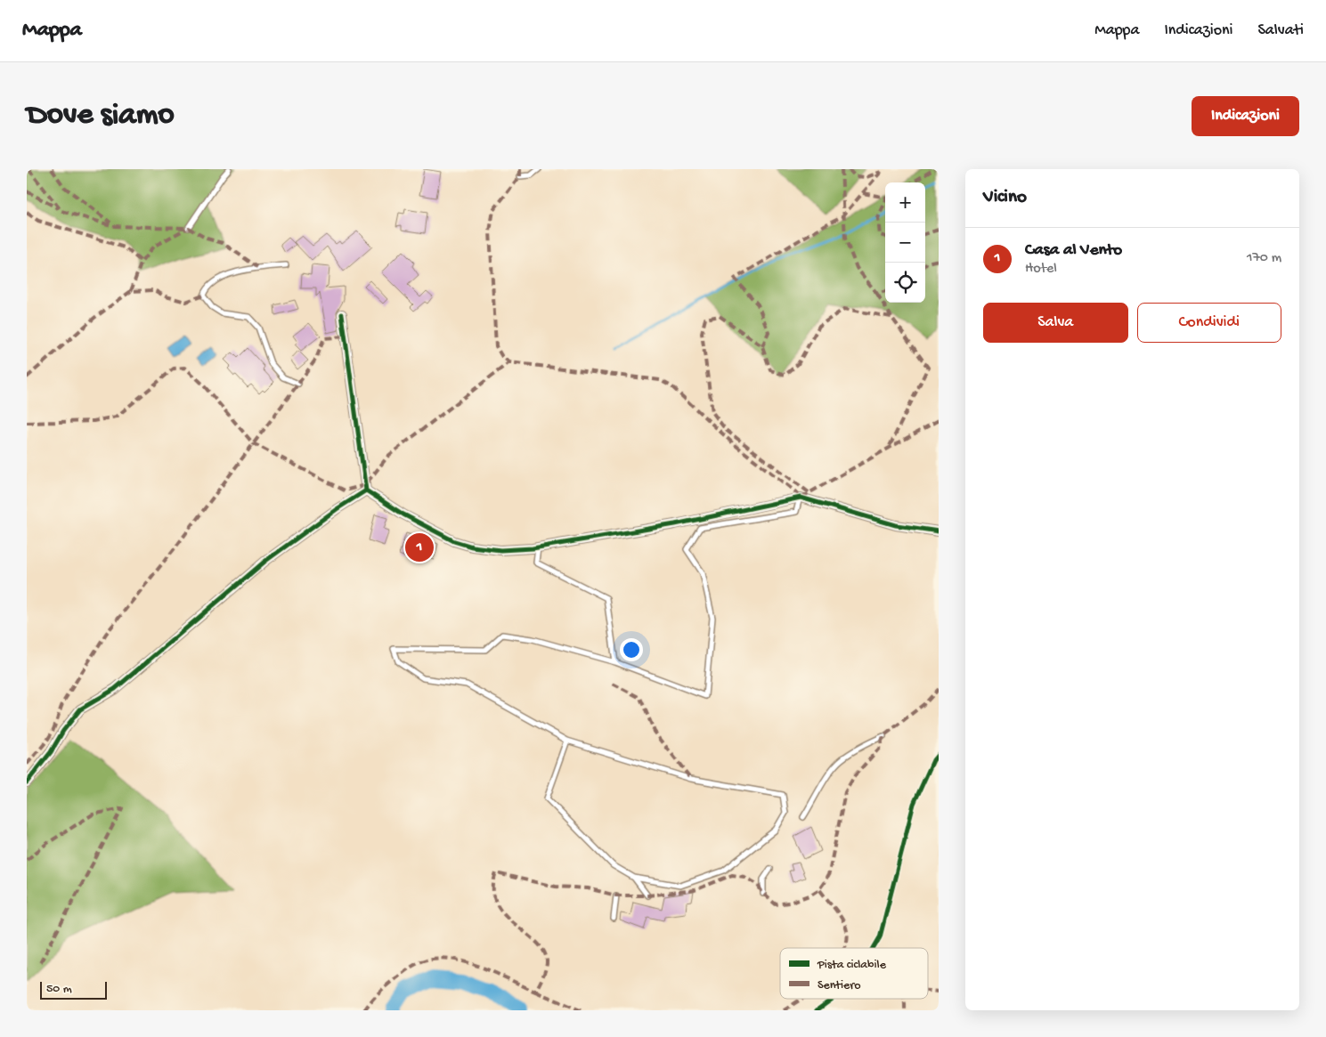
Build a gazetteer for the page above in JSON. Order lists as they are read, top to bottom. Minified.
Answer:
{"legend":["Pista ciclabile","Sentiero"],"scale_bar":"50 m","page":{"header":"Mappa","nav":["Mappa","Indicazioni","Salvati"],"buttons":["Indicazioni",["Salva","Condividi"]],"title":"Dove siamo","heading":"Vicino","map_buttons":["+","−"],"list":[{"mark":"1","name":"Casa al Vento","note":"Hotel","value":"170 m"}],"pins":"1","scale":"50 m"}}
